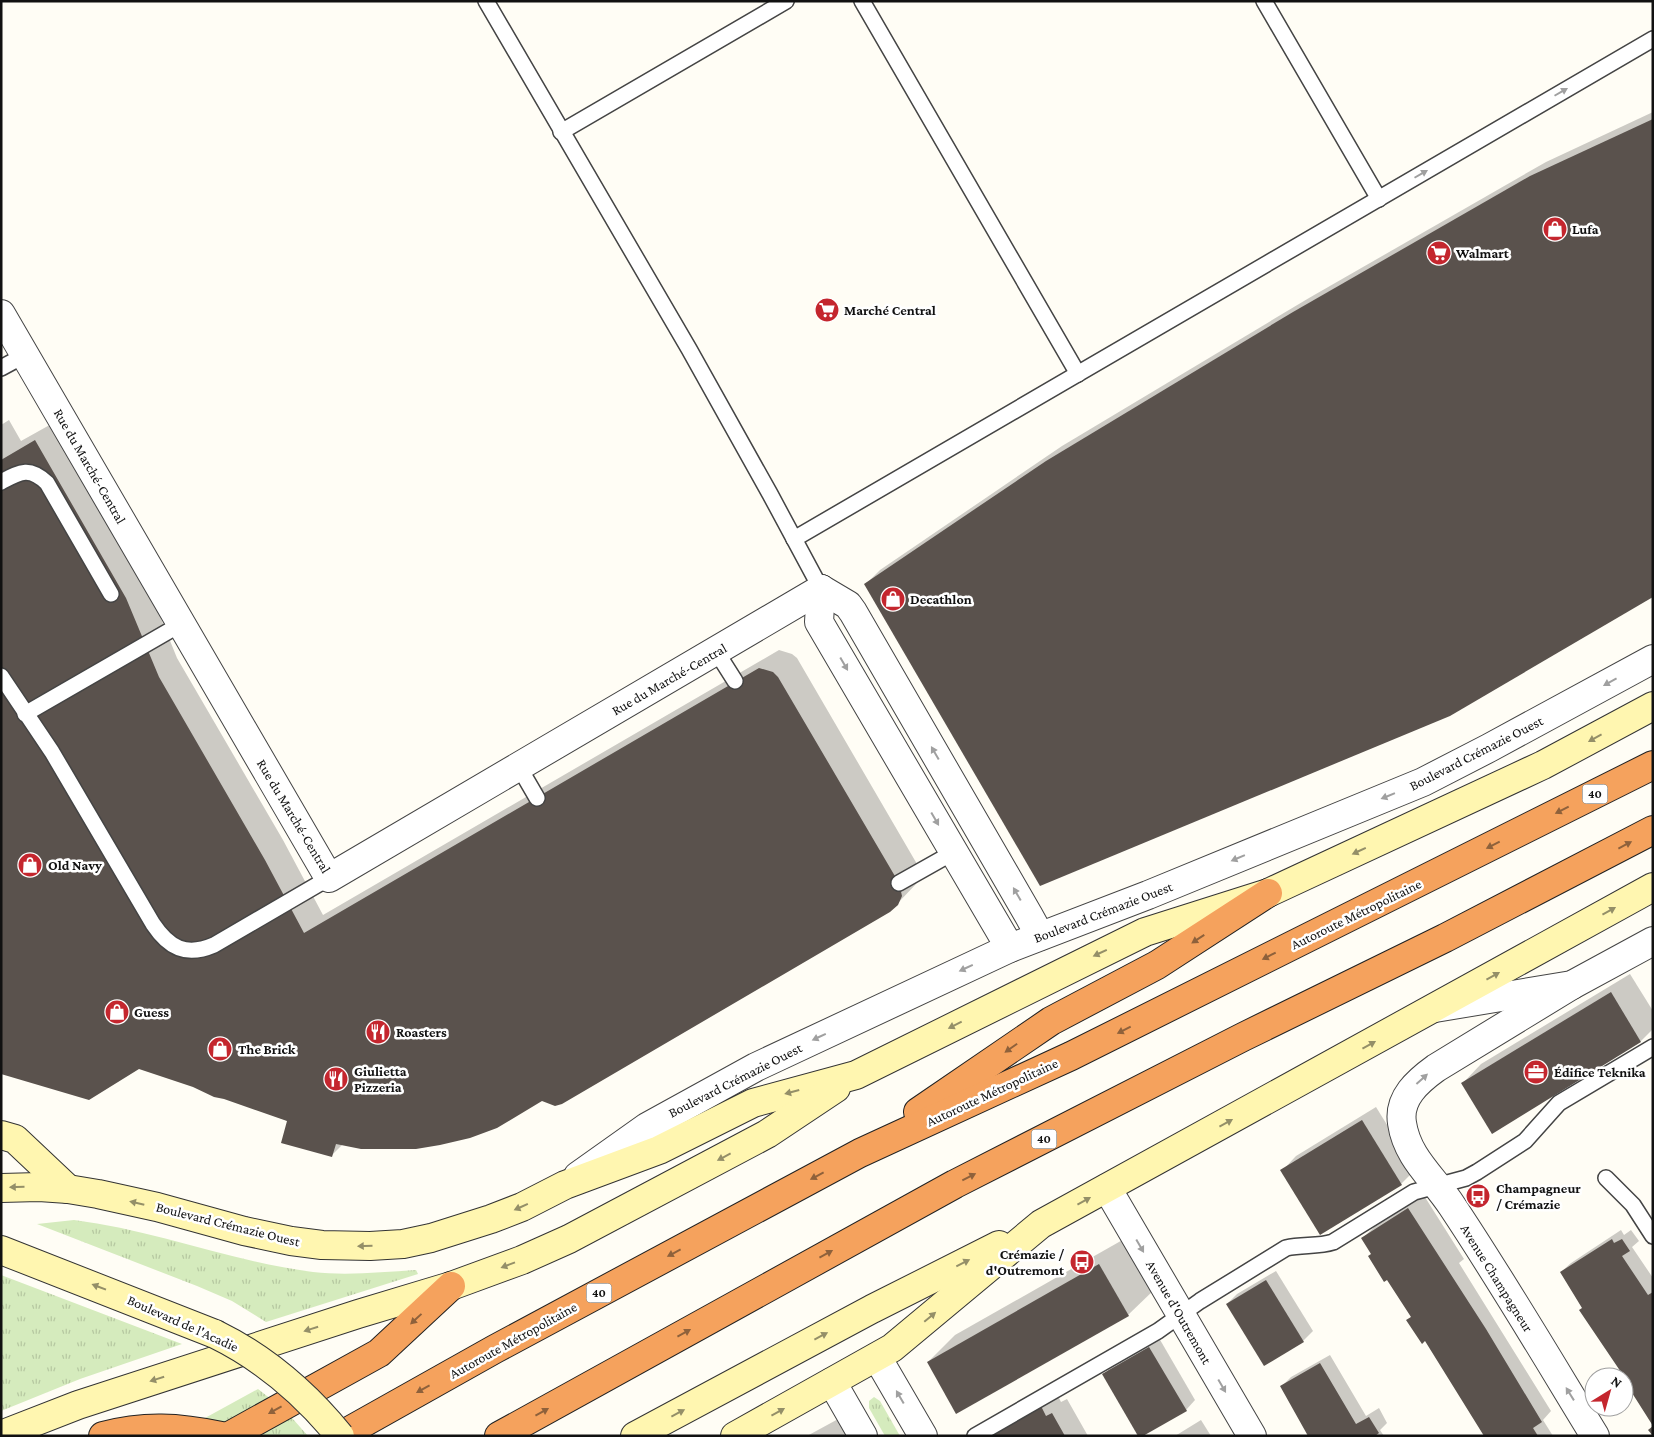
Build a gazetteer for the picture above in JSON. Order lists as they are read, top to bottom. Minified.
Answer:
{"streets":{"highway":["40","Autoroute Métropolitaine"],"main road":["Boulevard Crémazie Ouest","Boulevard de l'Acadie"],"street":["Rue du Marché-Central","Avenue Champagneur","Avenue d'Outremont"]},"crossings":[["Autoroute Métropolitaine","Boulevard de l'Acadie"]],"one_way":["Boulevard Crémazie Ouest","Avenue d'Outremont","Boulevard de l'Acadie"],"places":{"shop":["Lufa","Decathlon","Old Navy","Guess","The Brick"],"supermarket":["Walmart","Marché Central"],"restaurant":["Roasters","Giulietta Pizzeria"],"office":["Édifice Teknika"],"bus stop":["Champagneur / Crémazie","Crémazie / d'Outremont"]},"north":"top right"}
